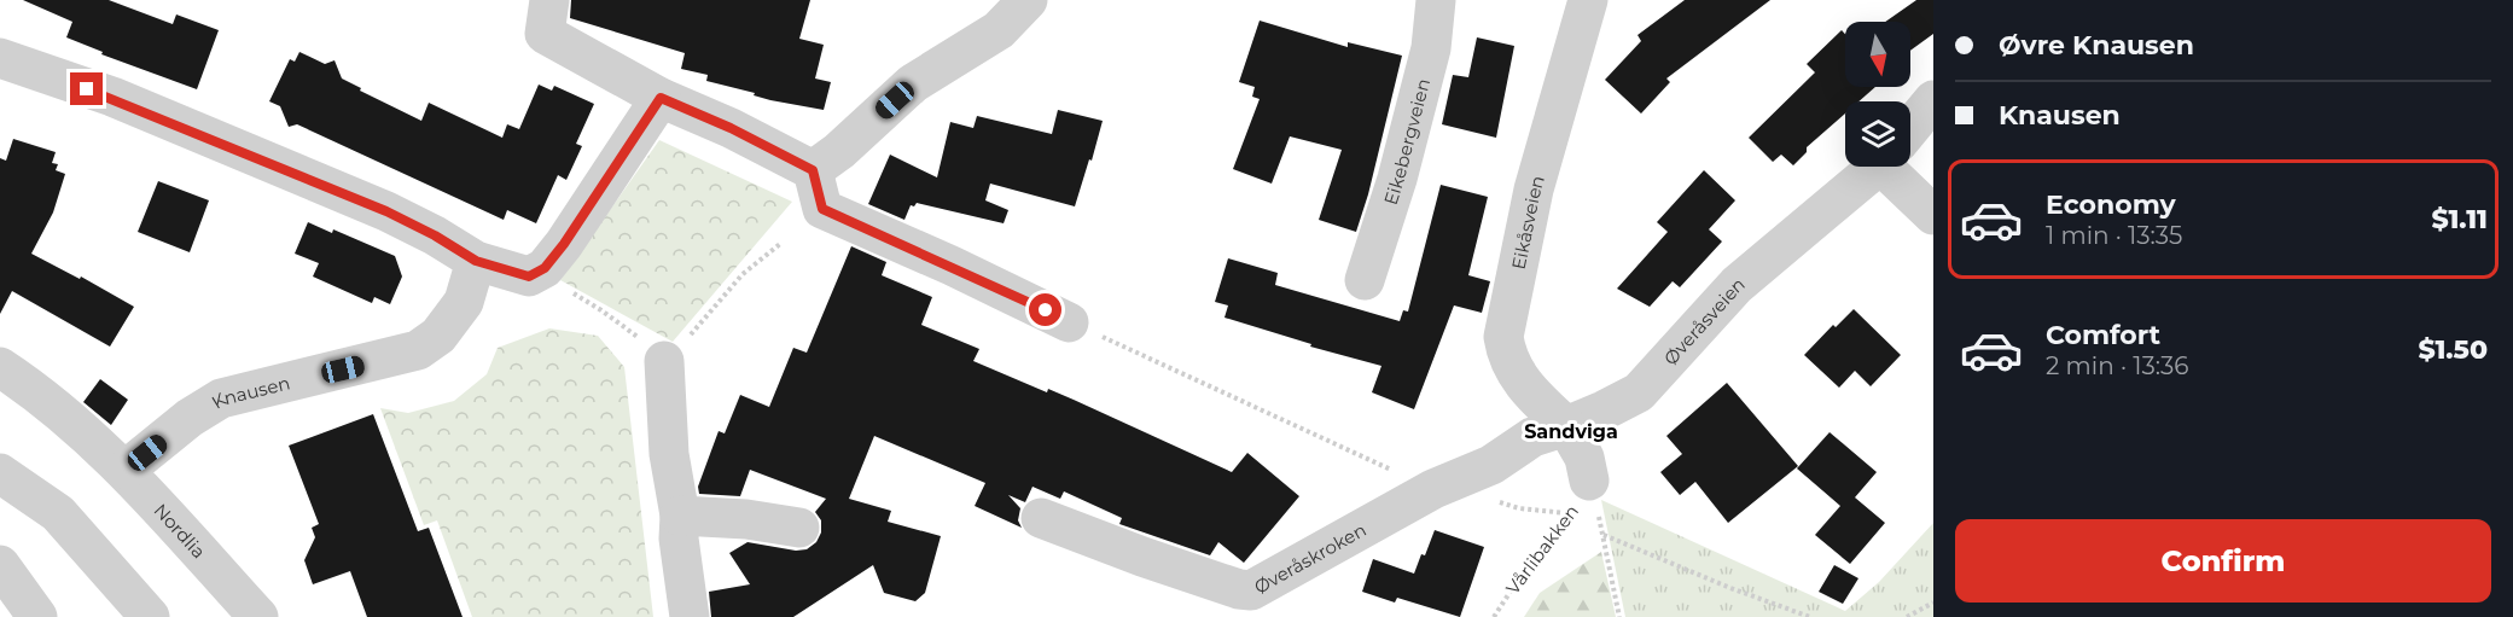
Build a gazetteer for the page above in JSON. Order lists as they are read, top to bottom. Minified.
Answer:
{"streets":{"street":["Eikebergveien","Eikåsveien","Øveråsveien","Knausen","Nordlia","Øveråskroken"],"path":["Vårlibakken"]},"crossings":[["Eikåsveien","Øveråsveien"],["Eikåsveien","Øveråskroken"],["Øveråsveien","Øveråskroken"],["Knausen","Nordlia"]],"districts":["Sandviga"],"north":"bottom","page":{"banner":["Øvre Knausen","Knausen"],"list":[{"name":"Economy","note":"1 min · 13:35","value":"$1.11"},{"name":"Comfort","note":"2 min · 13:36","value":"$1.50"}],"buttons":"Confirm"}}
